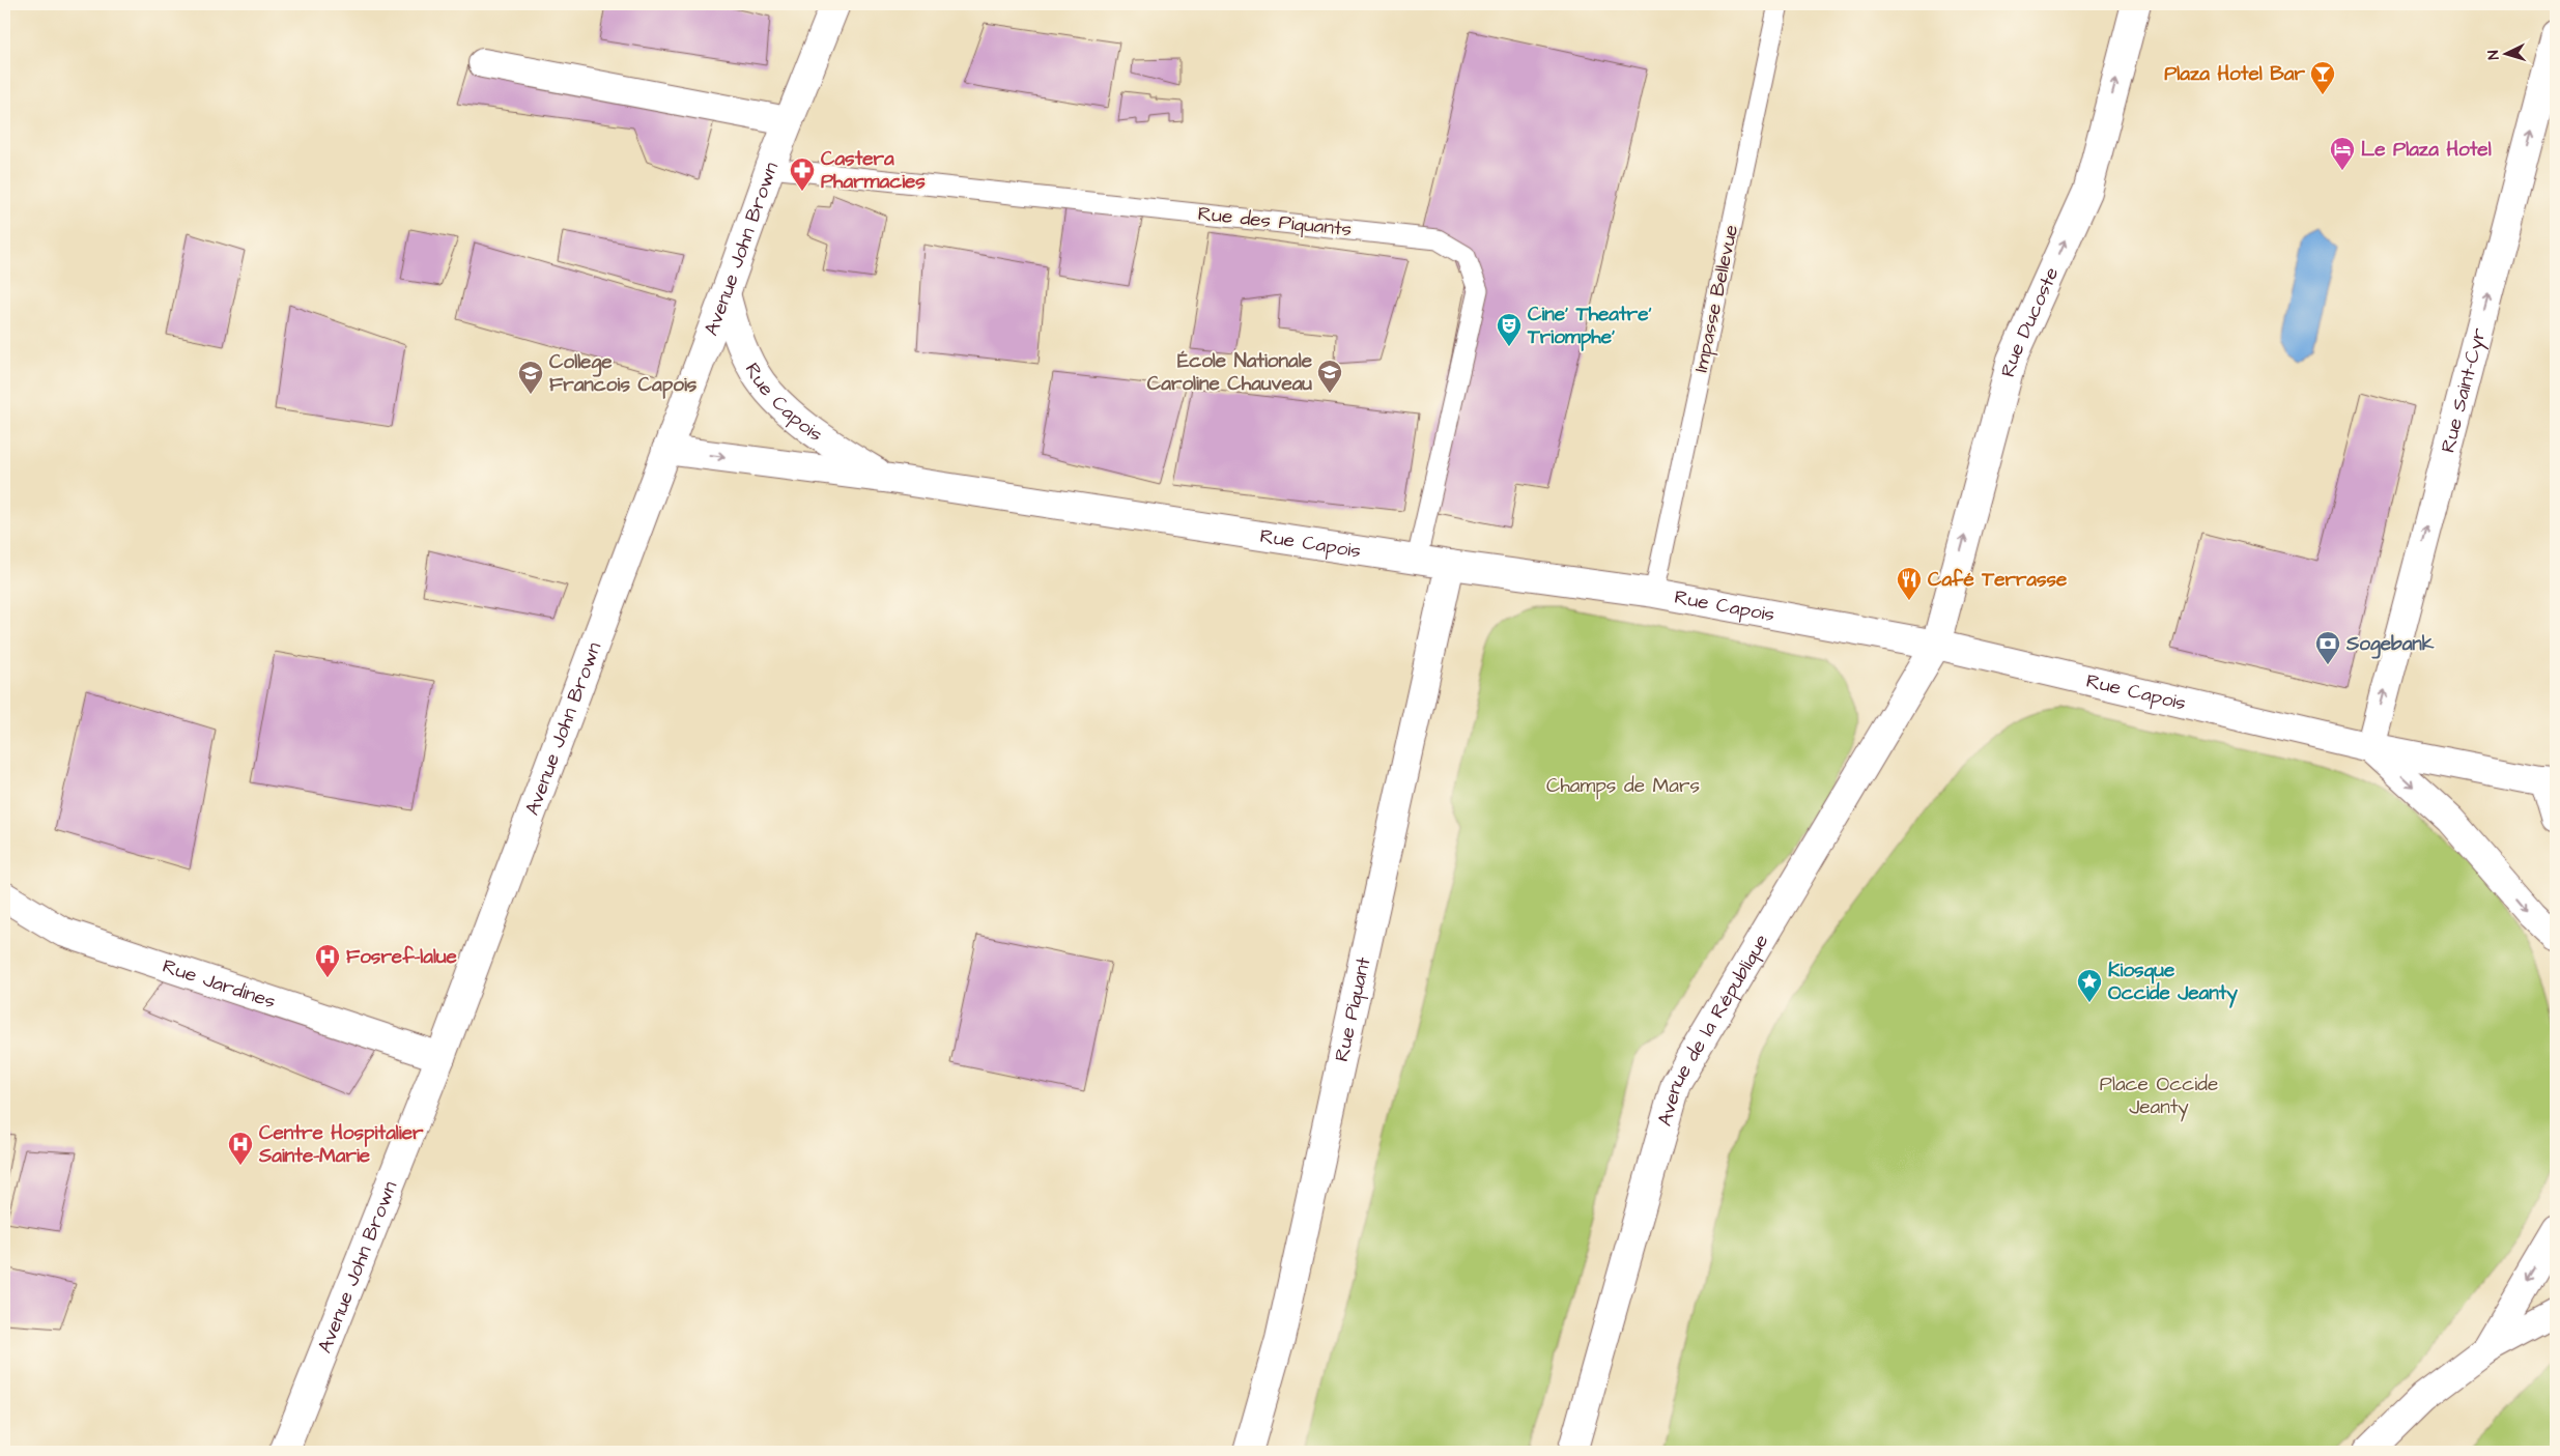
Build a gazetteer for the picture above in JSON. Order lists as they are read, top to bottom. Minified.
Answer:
{"streets":{"street":["Avenue John Brown","Rue Ducoste","Rue Saint-Cyr","Rue Capois","Rue Jardines","Rue Piquant","Avenue de la République"],"lane":["Rue des Piquants","Impasse Bellevue"]},"crossings":[["Rue des Piquants","Avenue John Brown"],["Rue des Piquants","Rue Capois"],["Avenue John Brown","Rue Capois"],["Avenue John Brown","Rue Jardines"],["Impasse Bellevue","Rue Capois"],["Rue Ducoste","Rue Capois"],["Rue Ducoste","Avenue de la République"],["Rue Saint-Cyr","Rue Capois"],["Rue Capois","Rue Piquant"],["Rue Capois","Avenue de la République"]],"one_way":["Rue Ducoste","Rue Saint-Cyr"],"parks":["Champs de Mars","Place Occide Jeanty"],"places":{"bar":["Plaza Hotel Bar"],"hotel":["Le Plaza Hotel"],"pharmacy":["Castera Pharmacies"],"theatre":["Cine' Theatre' Triomphe'"],"school or university":["École Nationale Caroline Chauveau","College Francois Capois"],"restaurant":["Café Terrasse"],"bank":["Sogebank"],"hospital":["Fosref-lalue","Centre Hospitalier Sainte-Marie"],"place":["Kiosque Occide Jeanty"]},"north":"left"}
